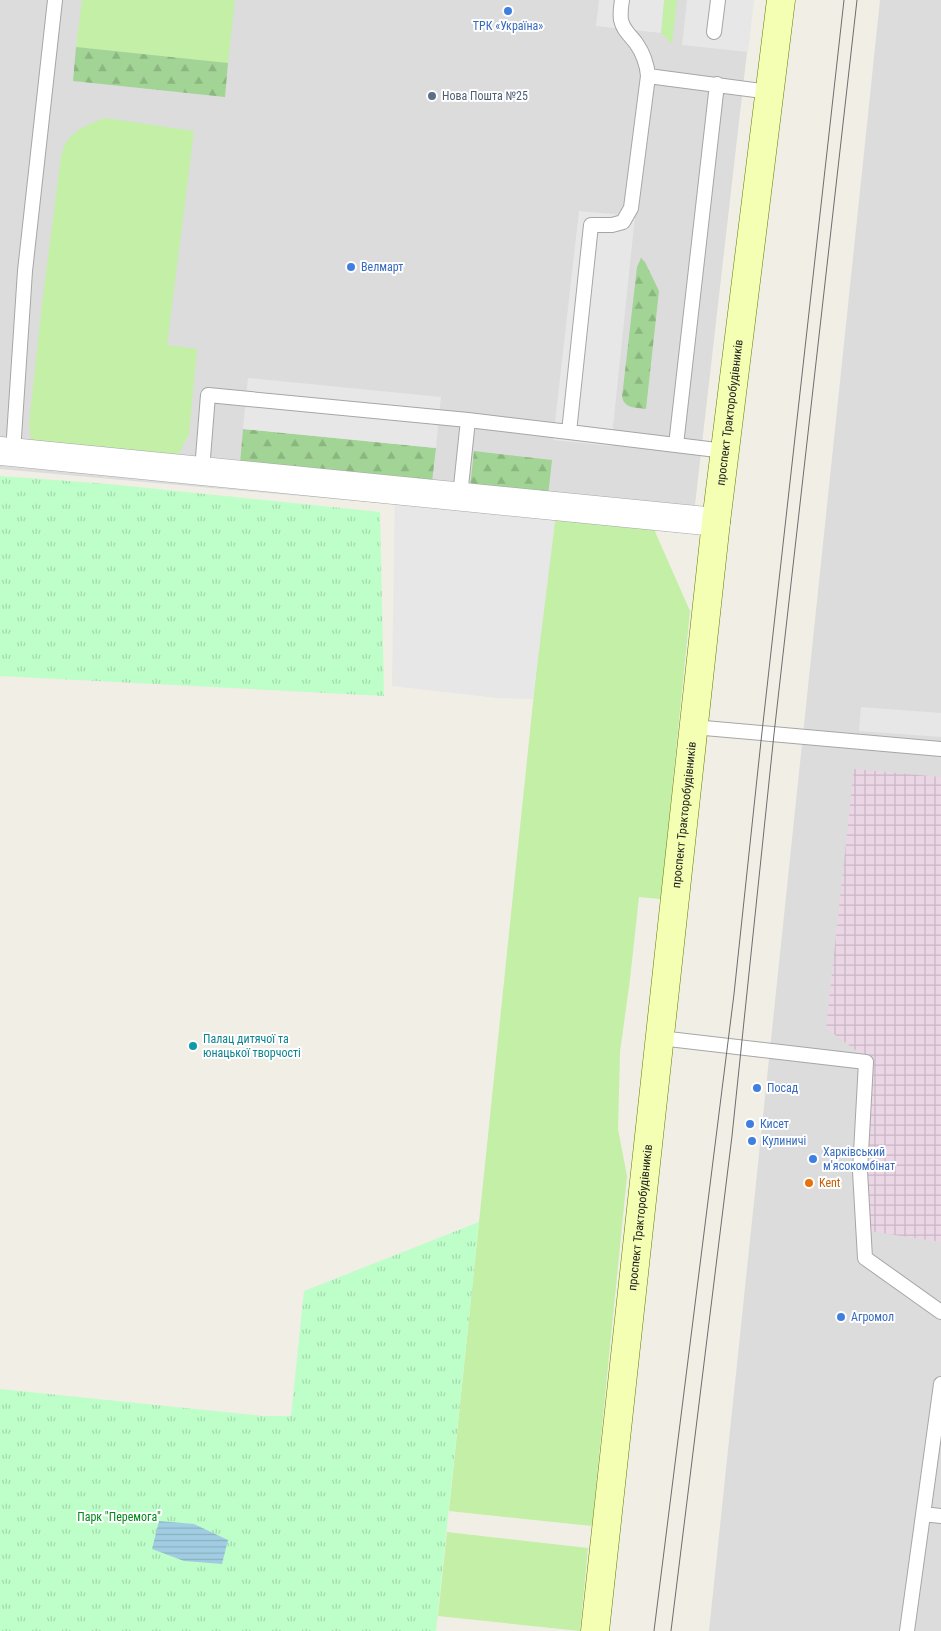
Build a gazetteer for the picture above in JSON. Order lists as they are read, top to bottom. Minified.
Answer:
{"streets":{"main road":["проспект Тракторобудівників"]},"parks":["Парк \"Перемога\""],"places":["ТРК «Україна»","Нова Пошта №25","Велмарт","Палац дитячої та юнацької творчості","Посад","Кисет","Кулиничі","Харківський м'ясокомбінат","Kent","Агромол"]}
